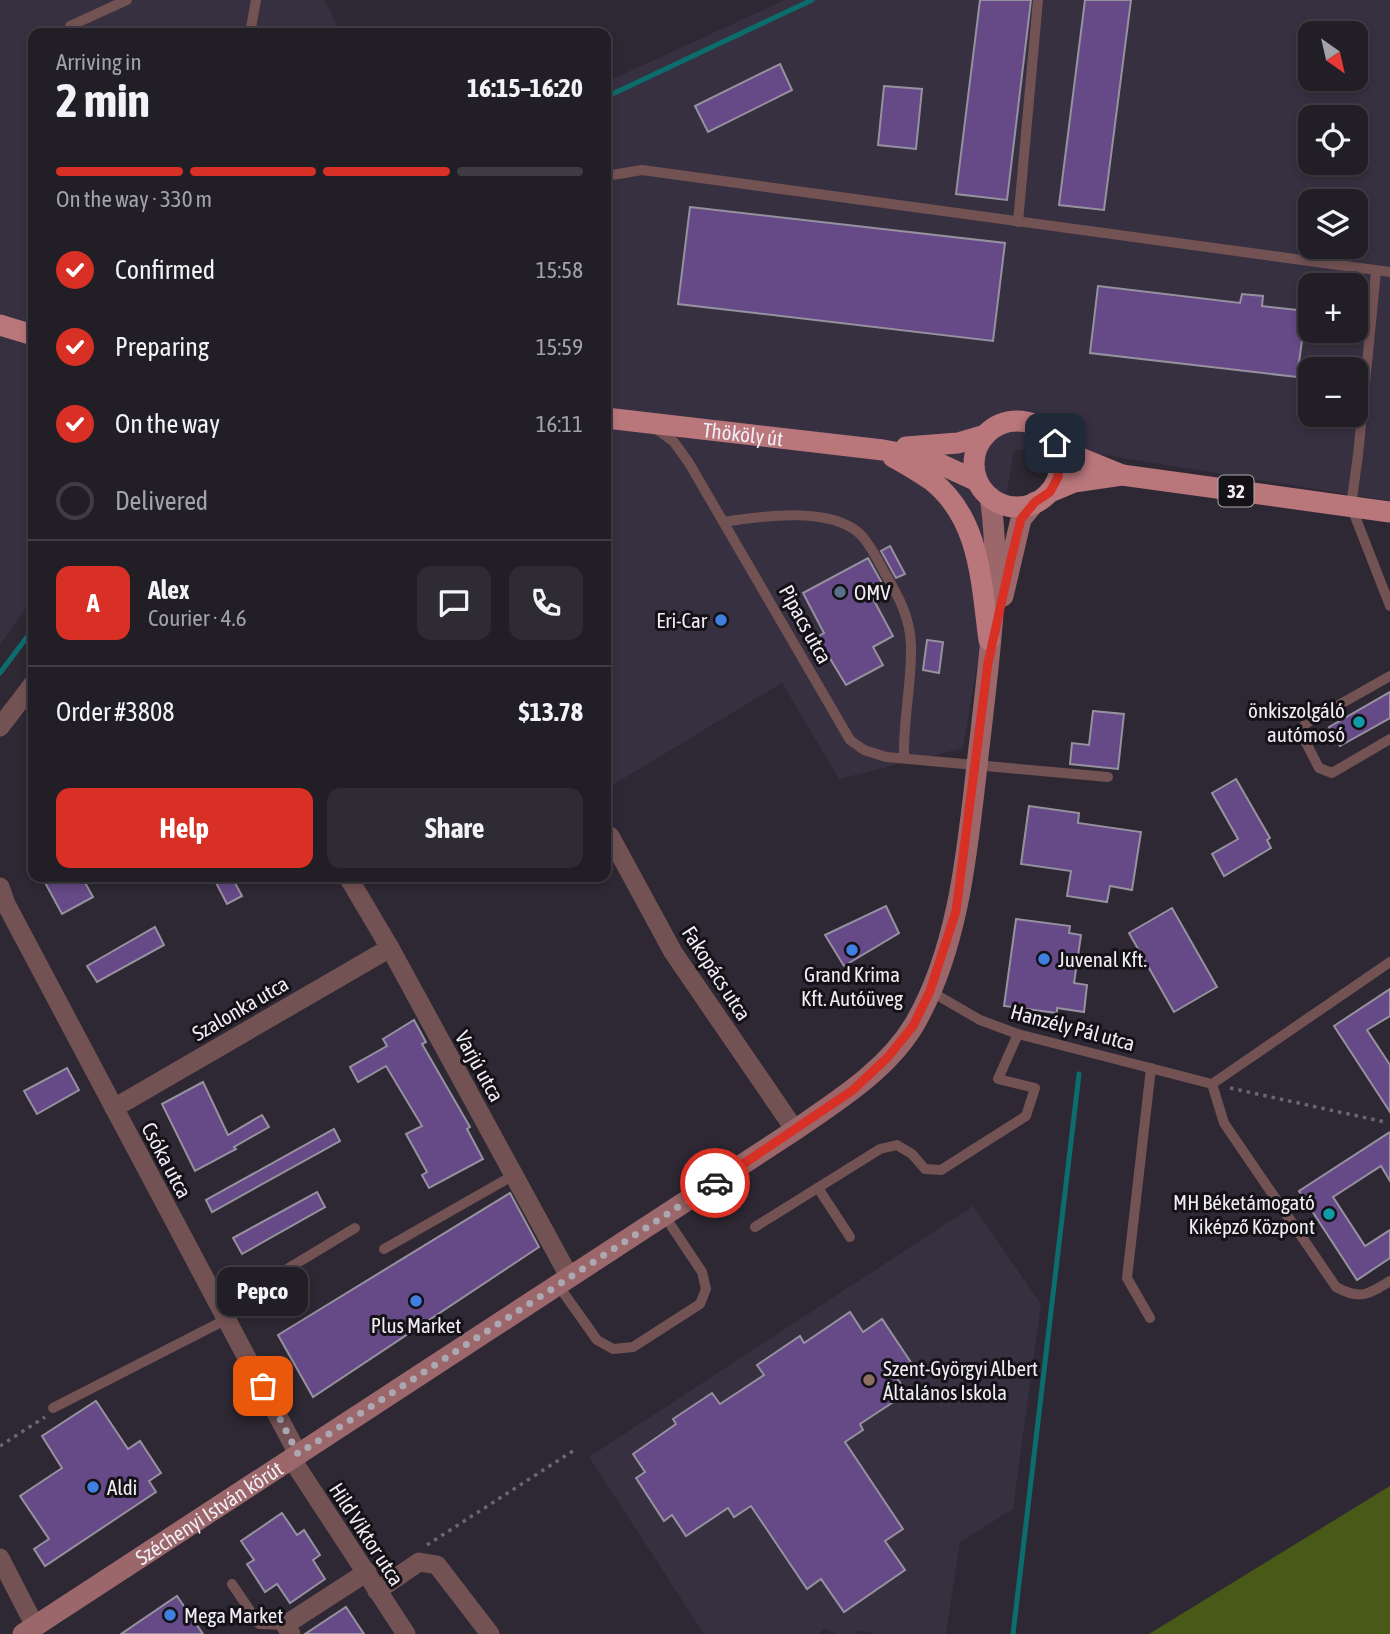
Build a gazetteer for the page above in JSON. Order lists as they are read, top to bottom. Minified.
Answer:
{"streets":{"main road":["Thököly út","32"],"street":["Fakopács utca","Szalonka utca","Varjú utca","Csóka utca","Széchenyi István körút","Hild Viktor utca"],"lane":["Pipacs utca","Hanzély Pál utca"]},"crossings":[["Thököly út","32"],["Thököly út","Pipacs utca"],["Thököly út","Széchenyi István körút"],["32","Széchenyi István körút"],["Pipacs utca","Széchenyi István körút"],["Fakopács utca","Széchenyi István körút"],["Szalonka utca","Varjú utca"],["Szalonka utca","Csóka utca"],["Hanzély Pál utca","Széchenyi István körút"],["Varjú utca","Széchenyi István körút"],["Csóka utca","Széchenyi István körút"],["Csóka utca","Hild Viktor utca"],["Széchenyi István körút","Hild Viktor utca"]],"places":["OMV","Eri-Car","önkiszolgáló autómosó","Grand Krima Kft. Autóüveg","Juvenal Kft.","MH Béketámogató Kiképző Központ","Plus Market","Szent-Györgyi Albert Általános Iskola","Pepco","Aldi","Mega Market"],"north":"bottom right","page":{"map_buttons":["+","−"],"heading":["2 min","Arriving in","16:15–16:20"],"panel":["Alex","Courier · 4.6","Order #3808","$13.78"],"bar":"On the way · 330 m","list":[["Confirmed","15:58"],["Preparing","15:59"],["On the way","16:11"],"Delivered"],"round":"A","buttons":["Help","Share"],"bubble":"Pepco"}}
